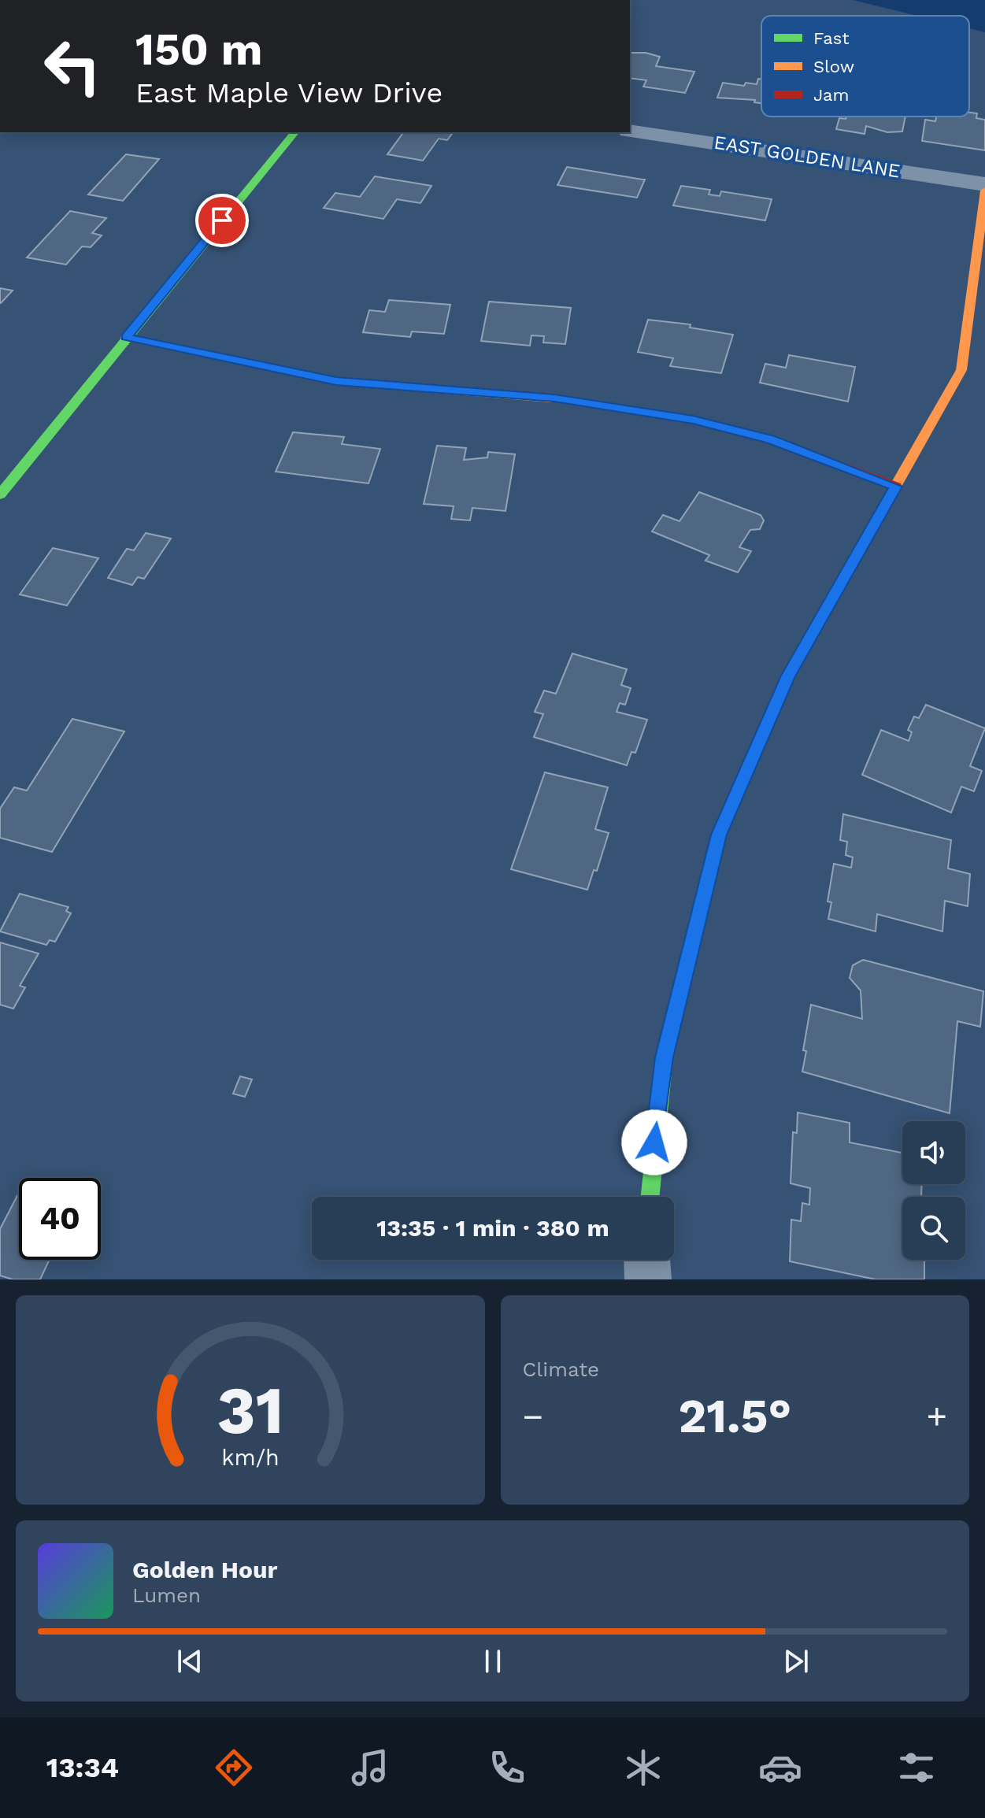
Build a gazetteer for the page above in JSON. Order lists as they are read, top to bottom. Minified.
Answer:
{"streets":{"street":["EAST GOLDEN LANE"]},"legend":["Fast","Slow","Jam"],"page":{"turn":["150 m","East Maple View Drive"],"limit":"40","trip":"13:35 · 1 min · 380 m","tile":"Climate","heat":["−","21.5°","+"],"song":["Golden Hour","Lumen"],"tabs":"13:34","gauge":["31","km/h"]}}
